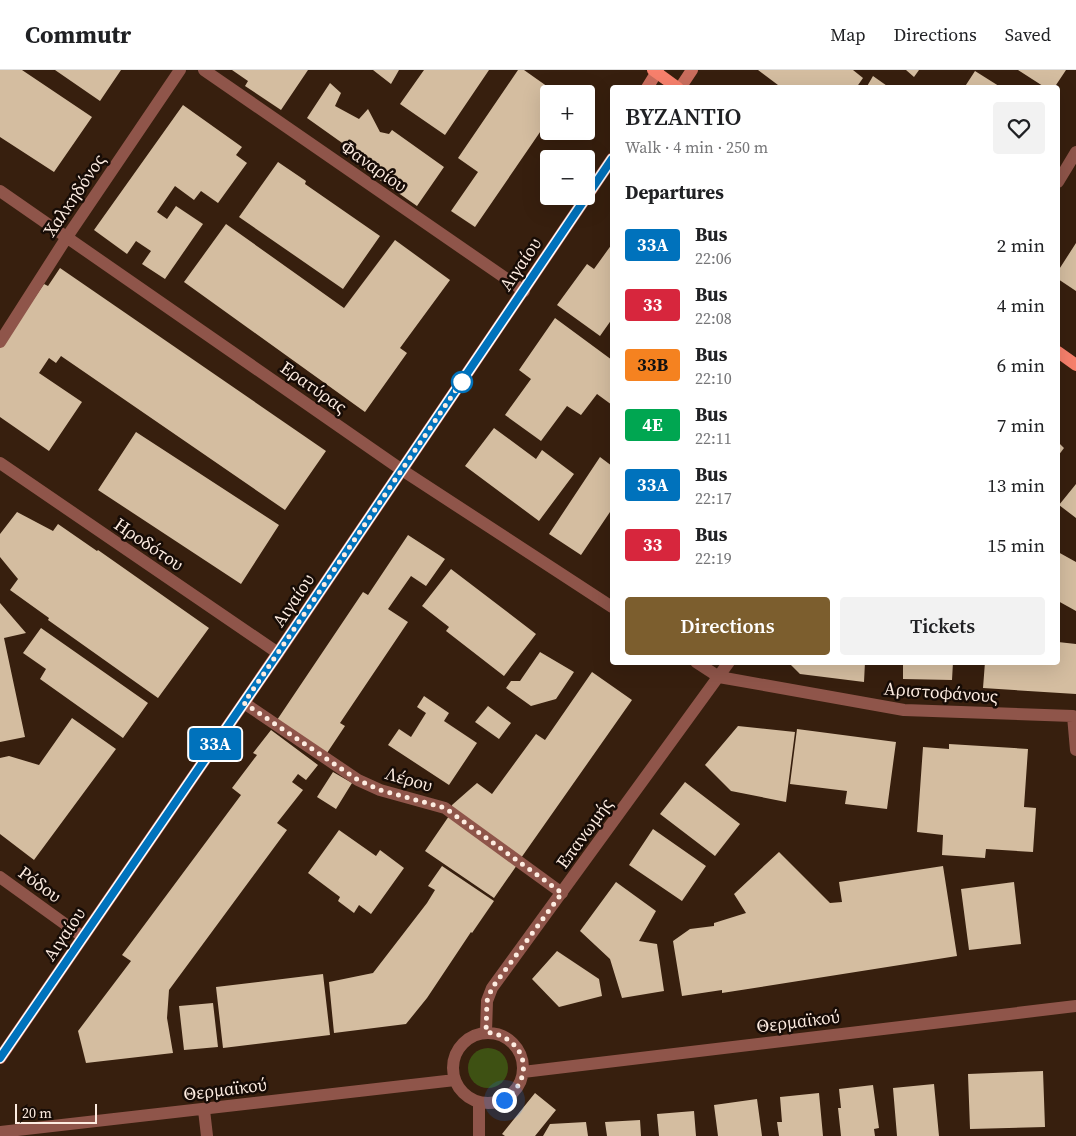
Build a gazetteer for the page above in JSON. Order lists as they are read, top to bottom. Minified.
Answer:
{"streets":{"main road":["Αιγαίου"],"street":["Φαναρίου","Χαλκηδόνος","Ερατύρας","Ηροδότου","Αριστοφάνους","Λέρου","Επανωμής","Ρόδου","Θερμαϊκού"]},"crossings":[["Φαναρίου","Αιγαίου"],["Χαλκηδόνος","Ερατύρας"],["Αιγαίου","Ερατύρας"],["Αιγαίου","Ηροδότου"],["Αιγαίου","Λέρου"],["Αιγαίου","Ρόδου"],["Αριστοφάνους","Επανωμής"],["Λέρου","Επανωμής"],["Επανωμής","Θερμαϊκού"]],"lines":["bus line 33A"],"scale_bar":"20 m","page":{"header":"Commutr","nav":["Map","Directions","Saved"],"on_map":"33A","map_buttons":["+","−"],"heading":[["ΒΥΖΑΝΤΙΟ","Walk · 4 min · 250 m"],"Departures"],"list":[{"mark":"33A","name":"Bus","note":"22:06","value":"2 min"},{"mark":"33","name":"Bus","note":"22:08","value":"4 min"},{"mark":"33Β","name":"Bus","note":"22:10","value":"6 min"},{"mark":"4Ε","name":"Bus","note":"22:11","value":"7 min"},{"mark":"33A","name":"Bus","note":"22:17","value":"13 min"},{"mark":"33","name":"Bus","note":"22:19","value":"15 min"}],"buttons":["Directions","Tickets"],"scale":"20 m"}}
